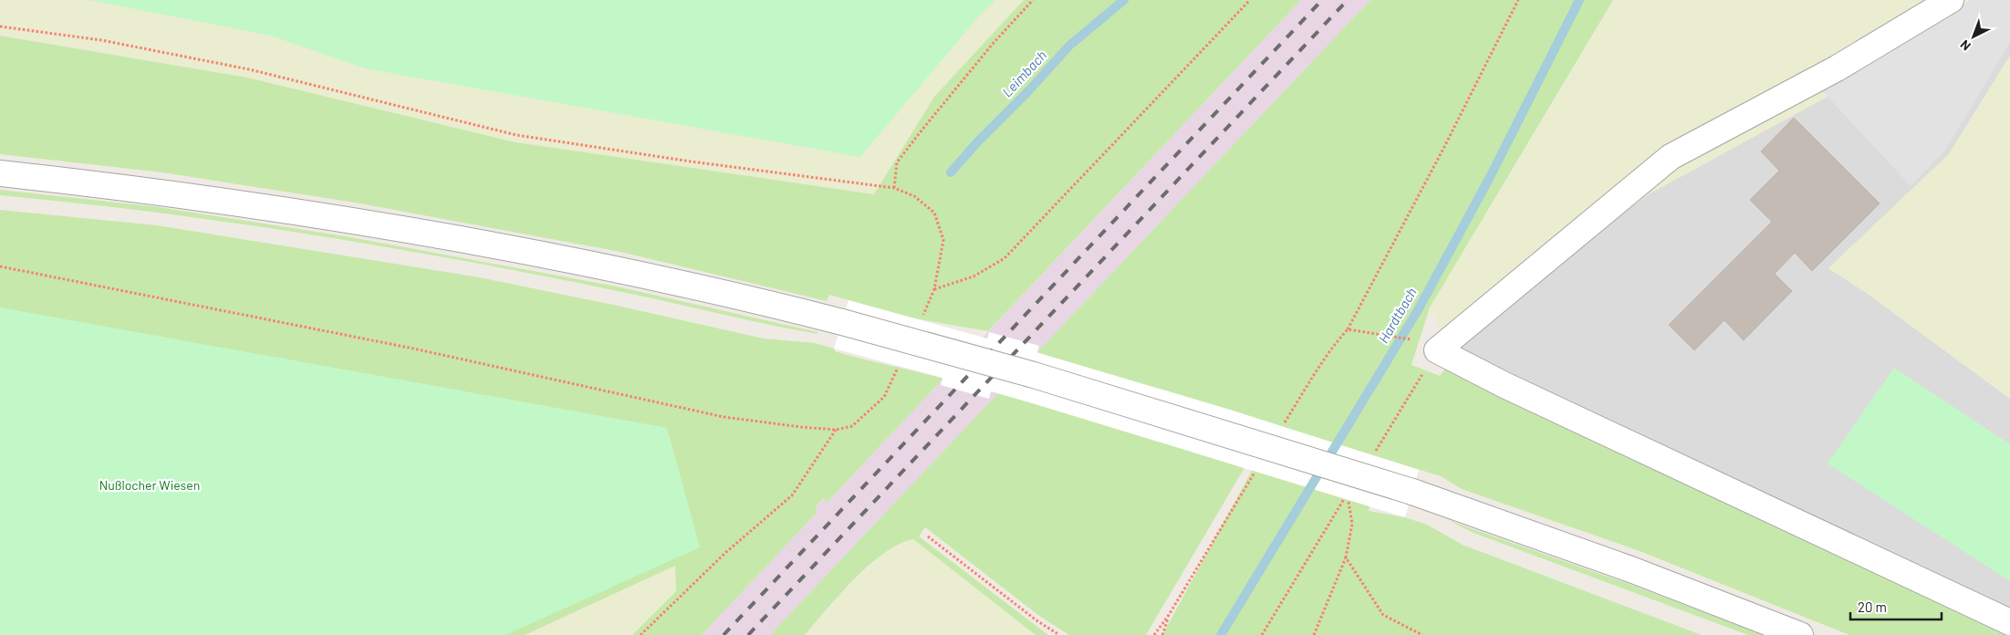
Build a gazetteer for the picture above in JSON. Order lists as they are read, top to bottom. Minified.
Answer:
{"water":["Leimbach","Hardtbach"],"parks":["Nußlocher Wiesen"],"scale_bar":"20 m","north":"bottom left"}
